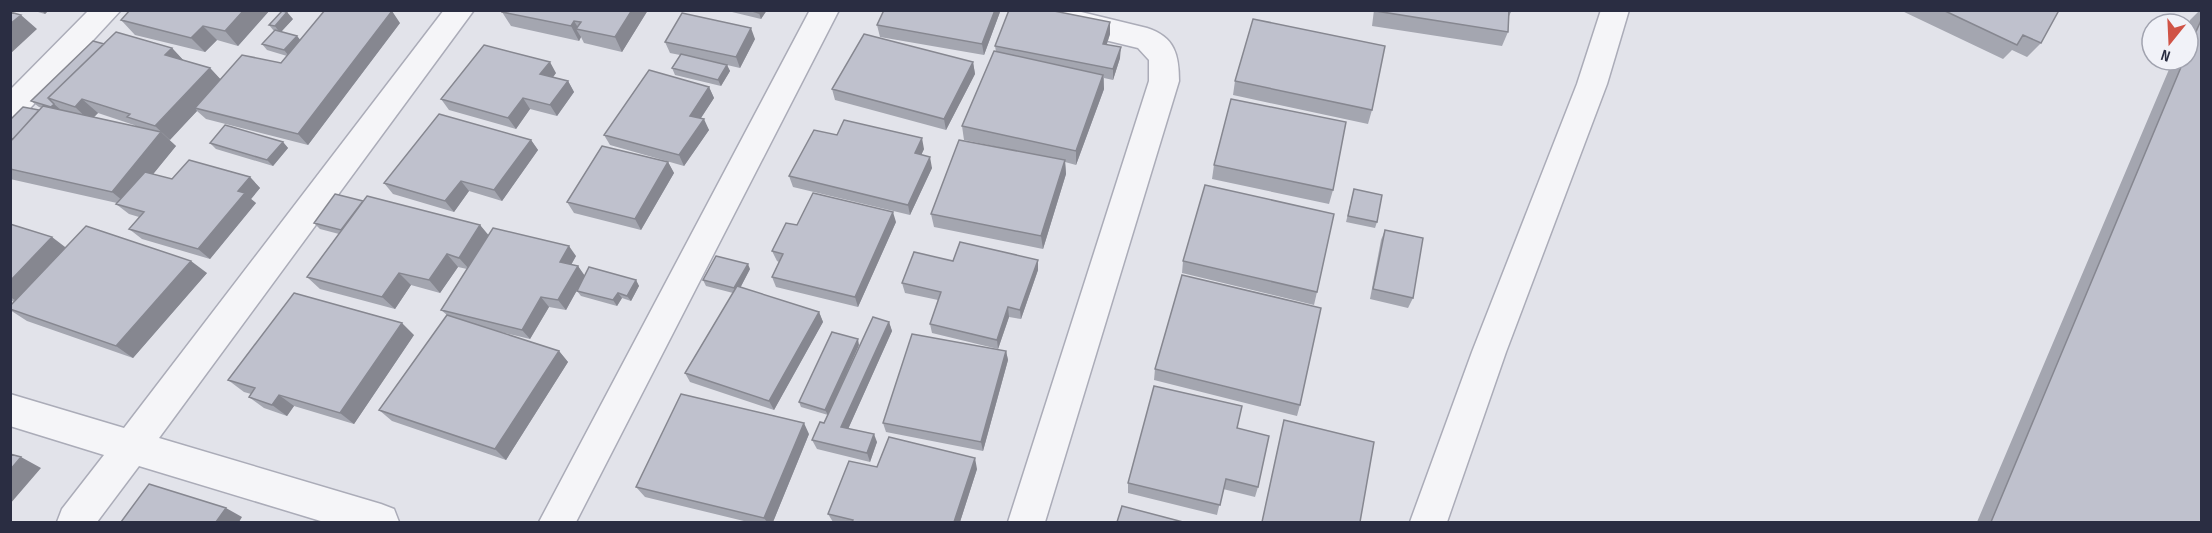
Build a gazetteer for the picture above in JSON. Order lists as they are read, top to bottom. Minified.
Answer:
{"north":"bottom"}
